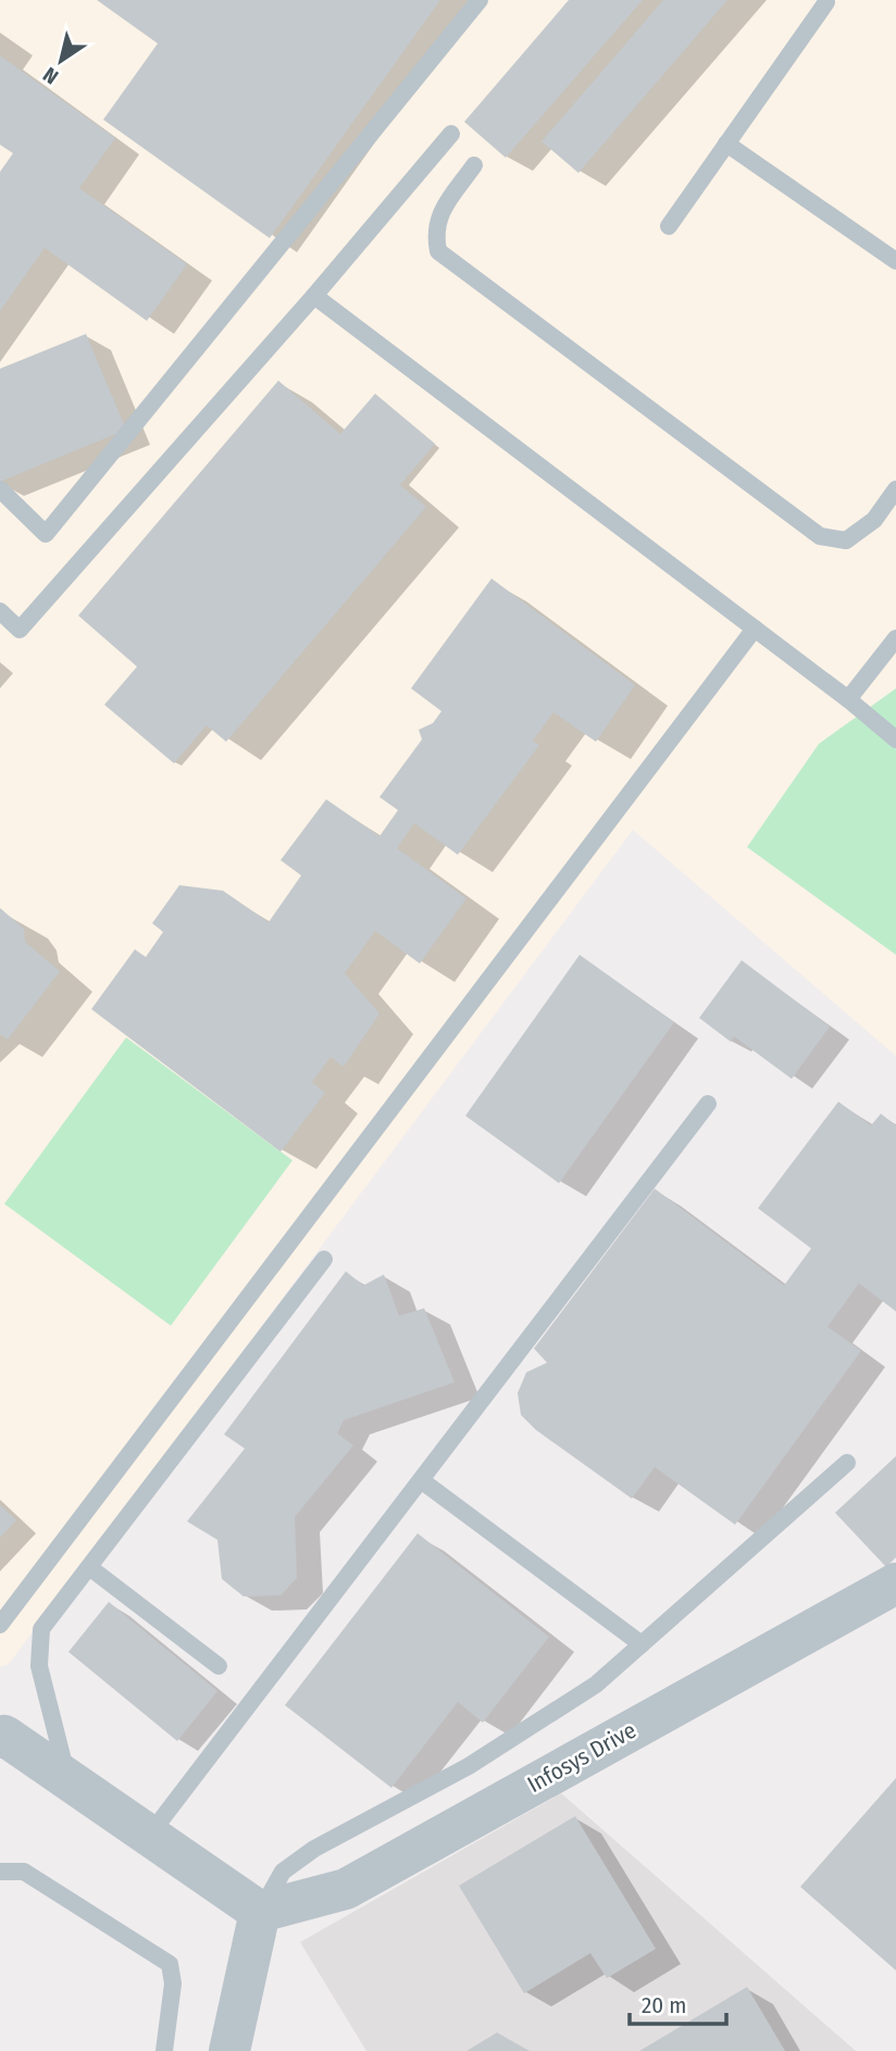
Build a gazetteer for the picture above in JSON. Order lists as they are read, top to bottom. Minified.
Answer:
{"streets":{"street":["Infosys Drive"]},"scale_bar":"20 m","north":"bottom left"}
